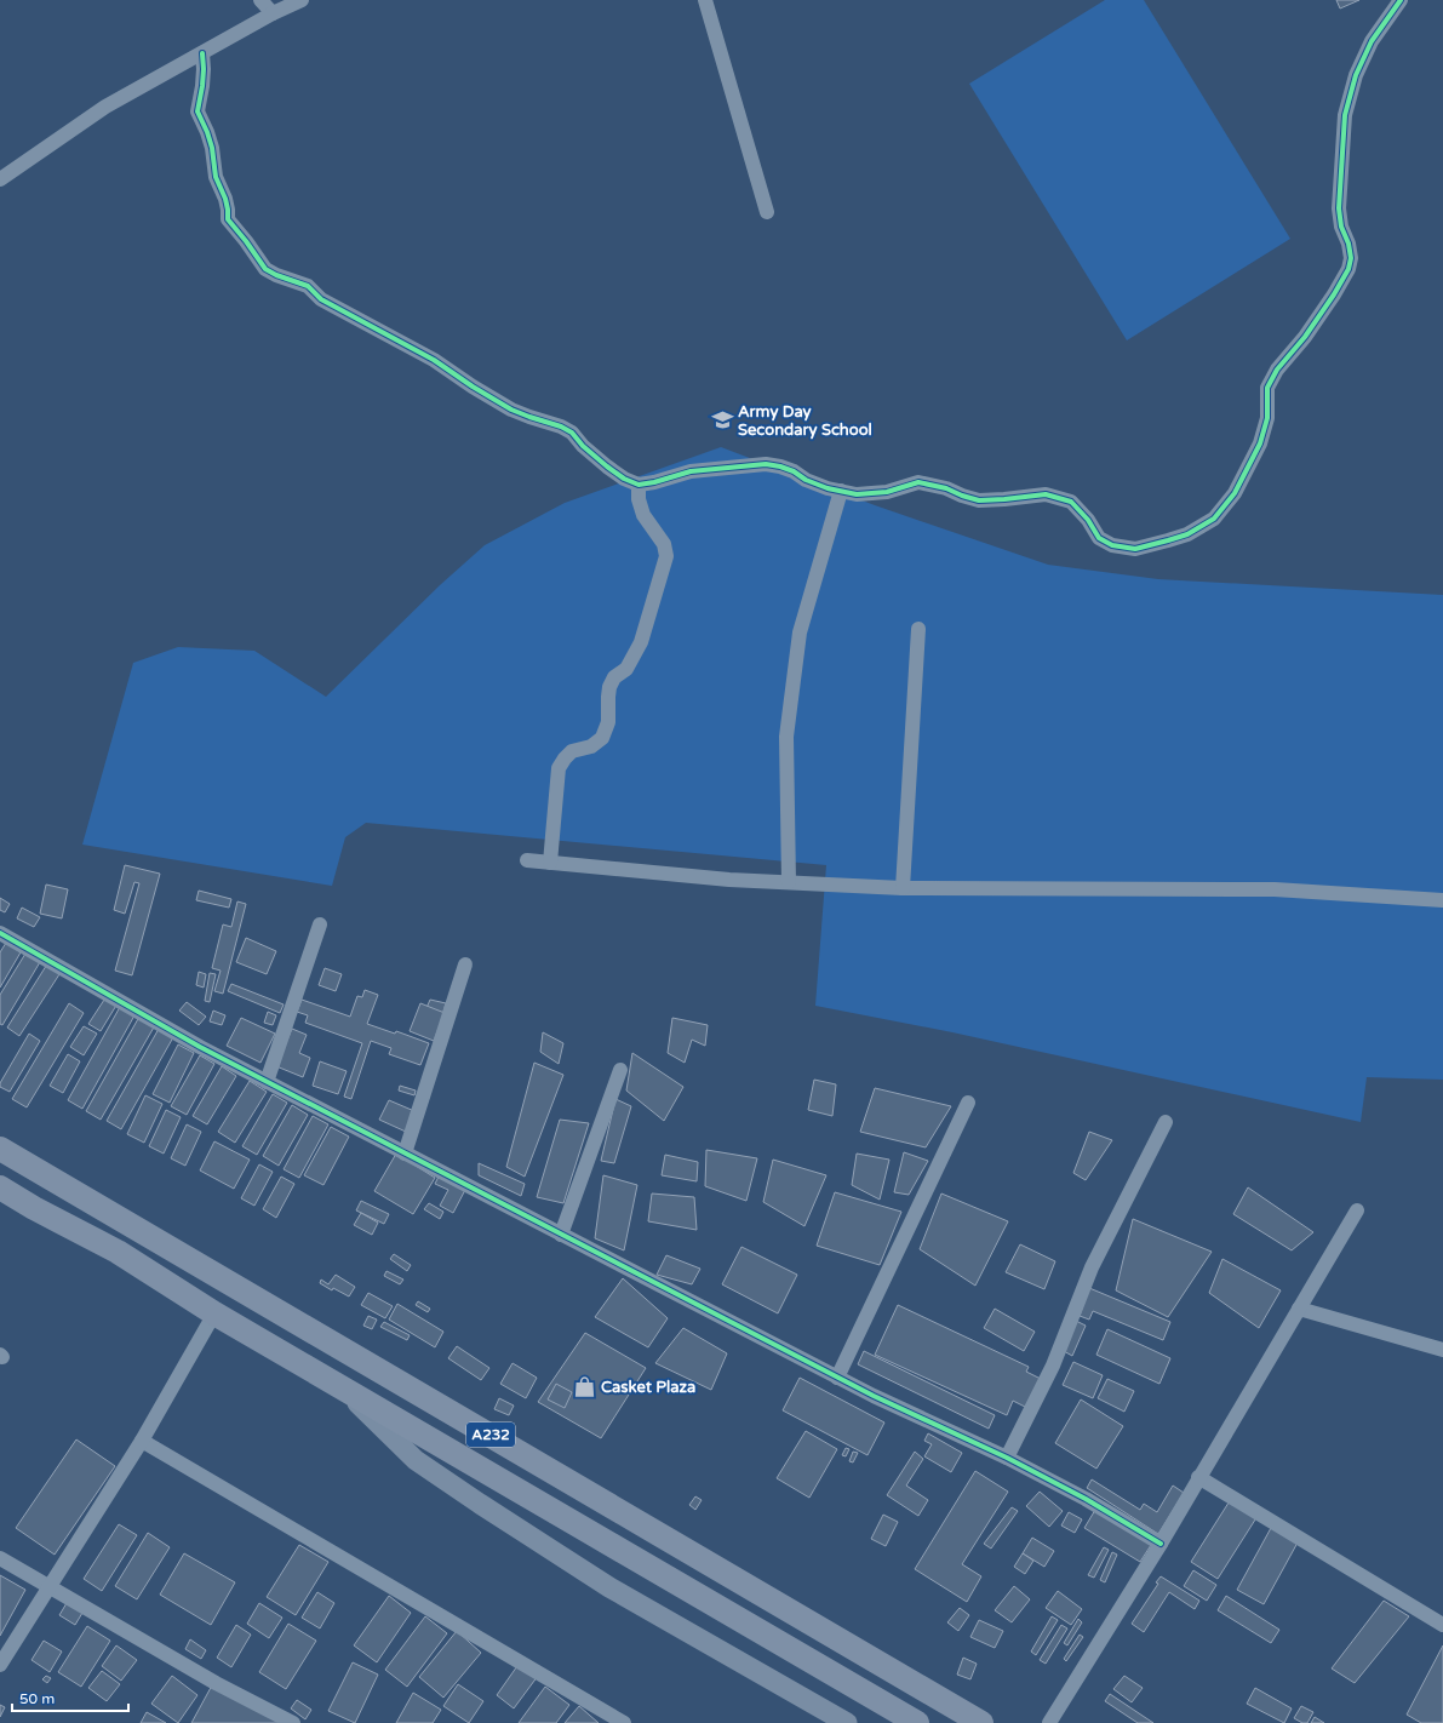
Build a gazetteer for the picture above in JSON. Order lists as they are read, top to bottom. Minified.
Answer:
{"streets":{"highway":["A232"]},"places":{"school or university":["Army Day Secondary School"],"shop":["Casket Plaza"]},"scale_bar":"50 m"}
